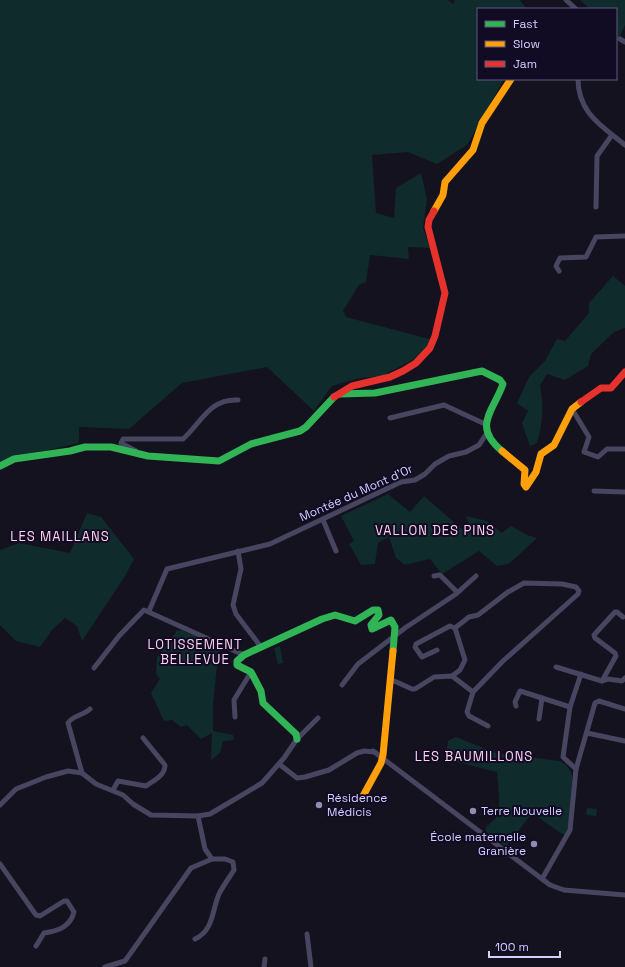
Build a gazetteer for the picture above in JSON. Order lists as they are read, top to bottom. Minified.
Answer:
{"streets":{"street":["Montée du Mont d'Or"]},"districts":["VALLON DES PINS","LES MAILLANS","LOTISSEMENT BELLEVUE","LES BAUMILLONS"],"places":["Résidence Médicis","Terre Nouvelle","École maternelle Granière"],"legend":["Fast","Slow","Jam"],"scale_bar":"100 m"}
